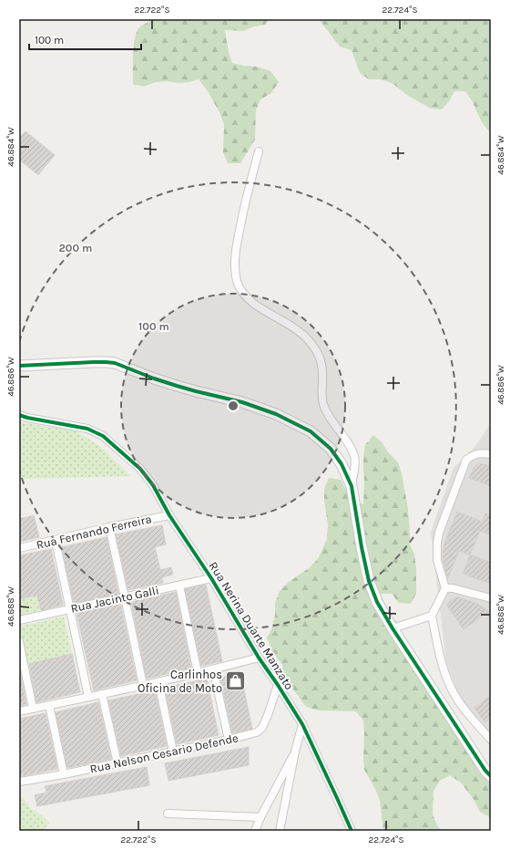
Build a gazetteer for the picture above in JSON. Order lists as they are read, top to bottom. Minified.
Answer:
{"streets":{"street":["Rua Fernando Ferreira","Rua Jacinto Galli","Rua Nerina Duarte Manzato","Rua Nelson Cesario Defende"]},"crossings":[["Rua Fernando Ferreira","Rua Nerina Duarte Manzato"],["Rua Jacinto Galli","Rua Nerina Duarte Manzato"],["Rua Nerina Duarte Manzato","Rua Nelson Cesario Defende"]],"places":{"shop":["Carlinhos Oficina de Moto"]},"scale_bar":"100 m","coordinates":["22.722°S","22.724°S","46.884°W","46.886°W","46.888°W"],"rings":["200 m","100 m"]}
